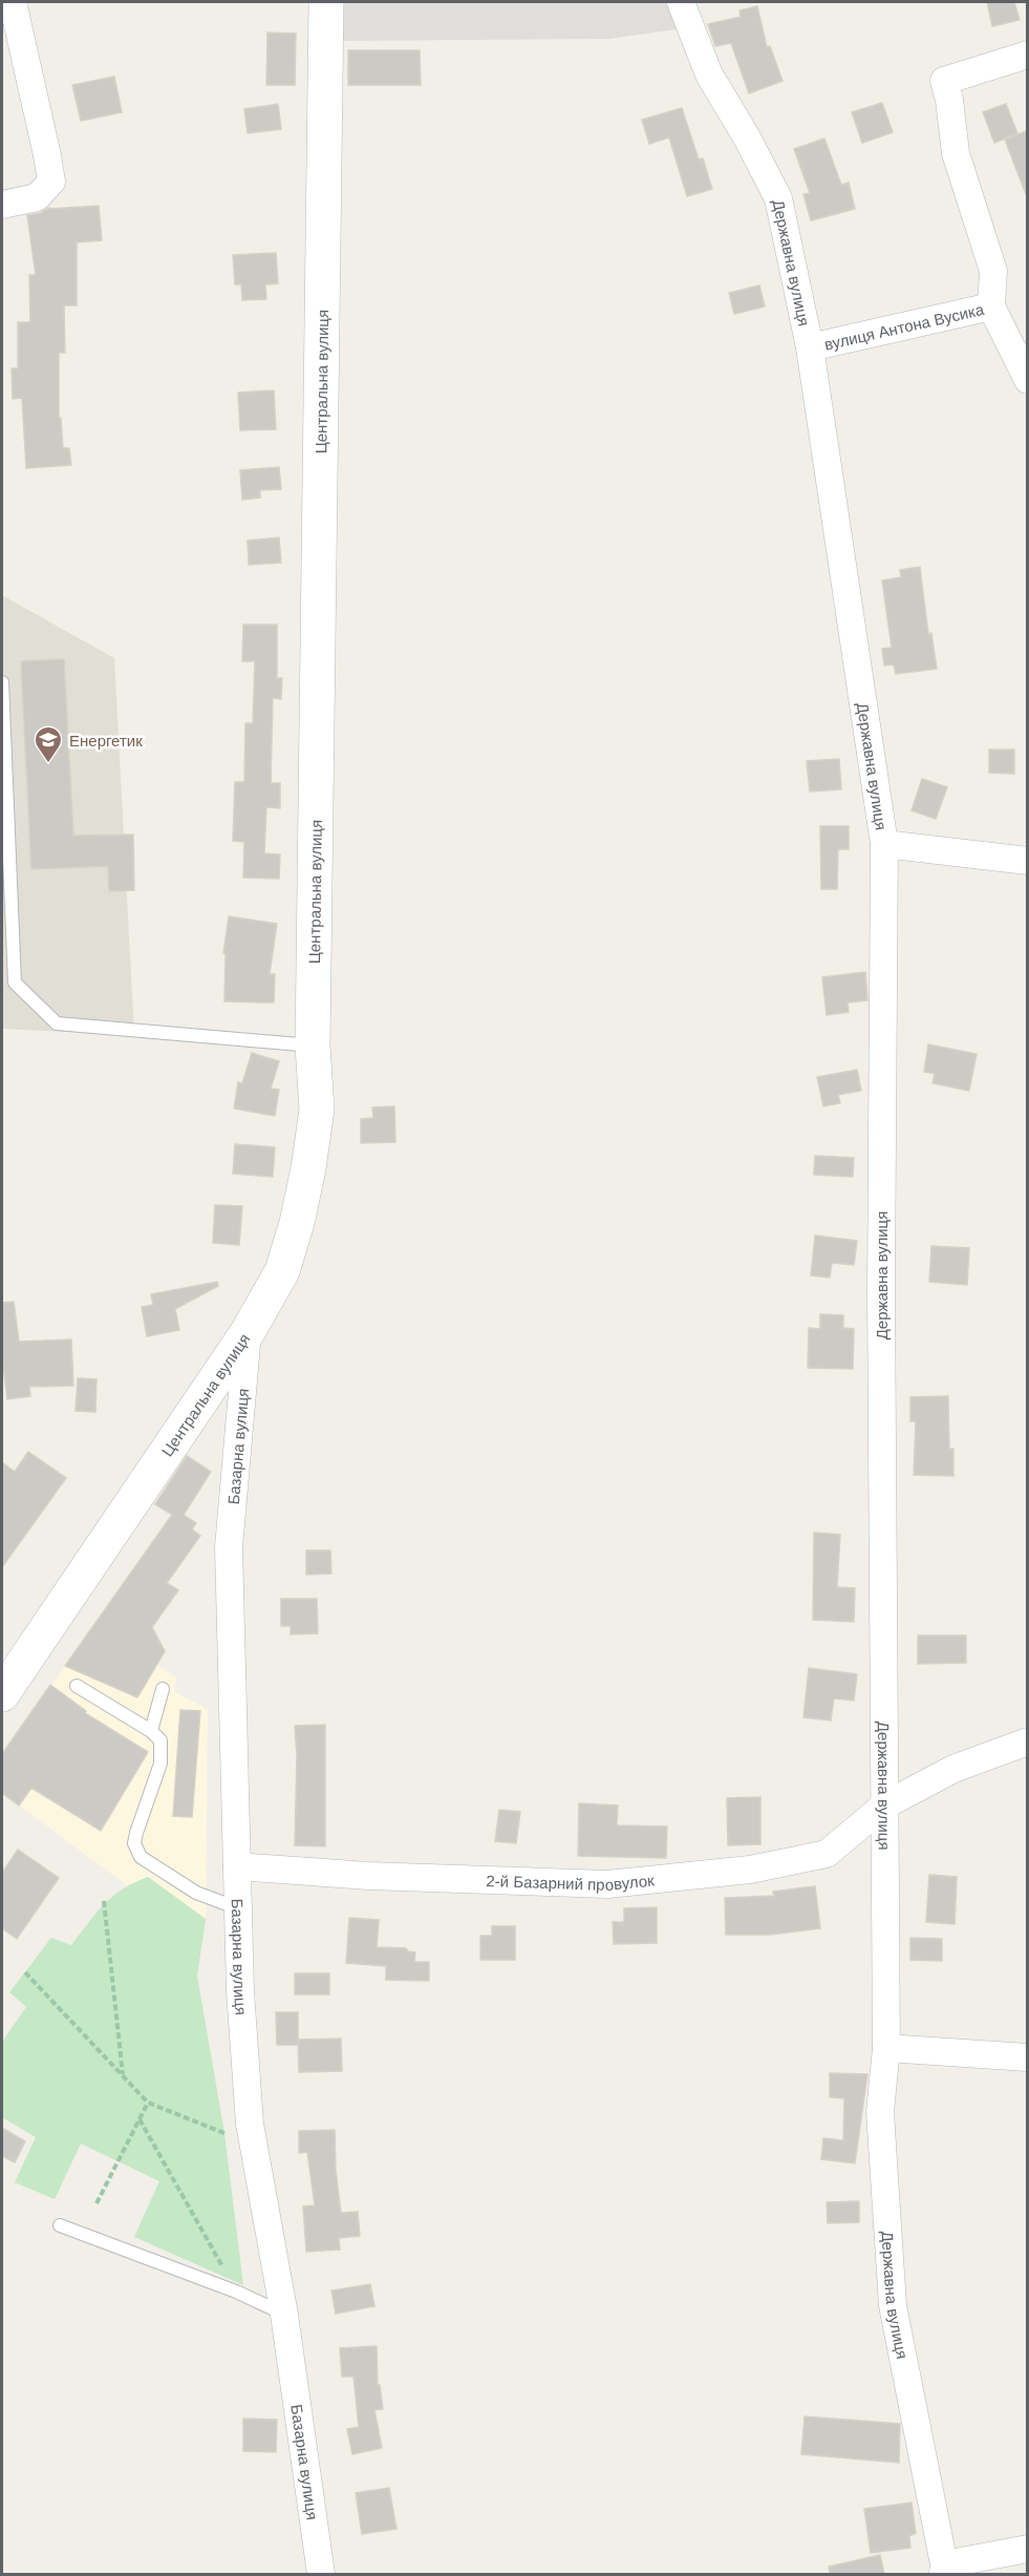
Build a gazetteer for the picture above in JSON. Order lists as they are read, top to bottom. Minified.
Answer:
{"streets":{"main road":["Центральна вулиця"],"street":["Державна вулиця","вулиця Антона Вусика","Базарна вулиця","2-й Базарний провулок"]},"crossings":[["Державна вулиця","вулиця Антона Вусика"],["Державна вулиця","2-й Базарний провулок"],["Центральна вулиця","Базарна вулиця"],["Базарна вулиця","2-й Базарний провулок"]],"places":{"school or university":["Енергетик"]}}
